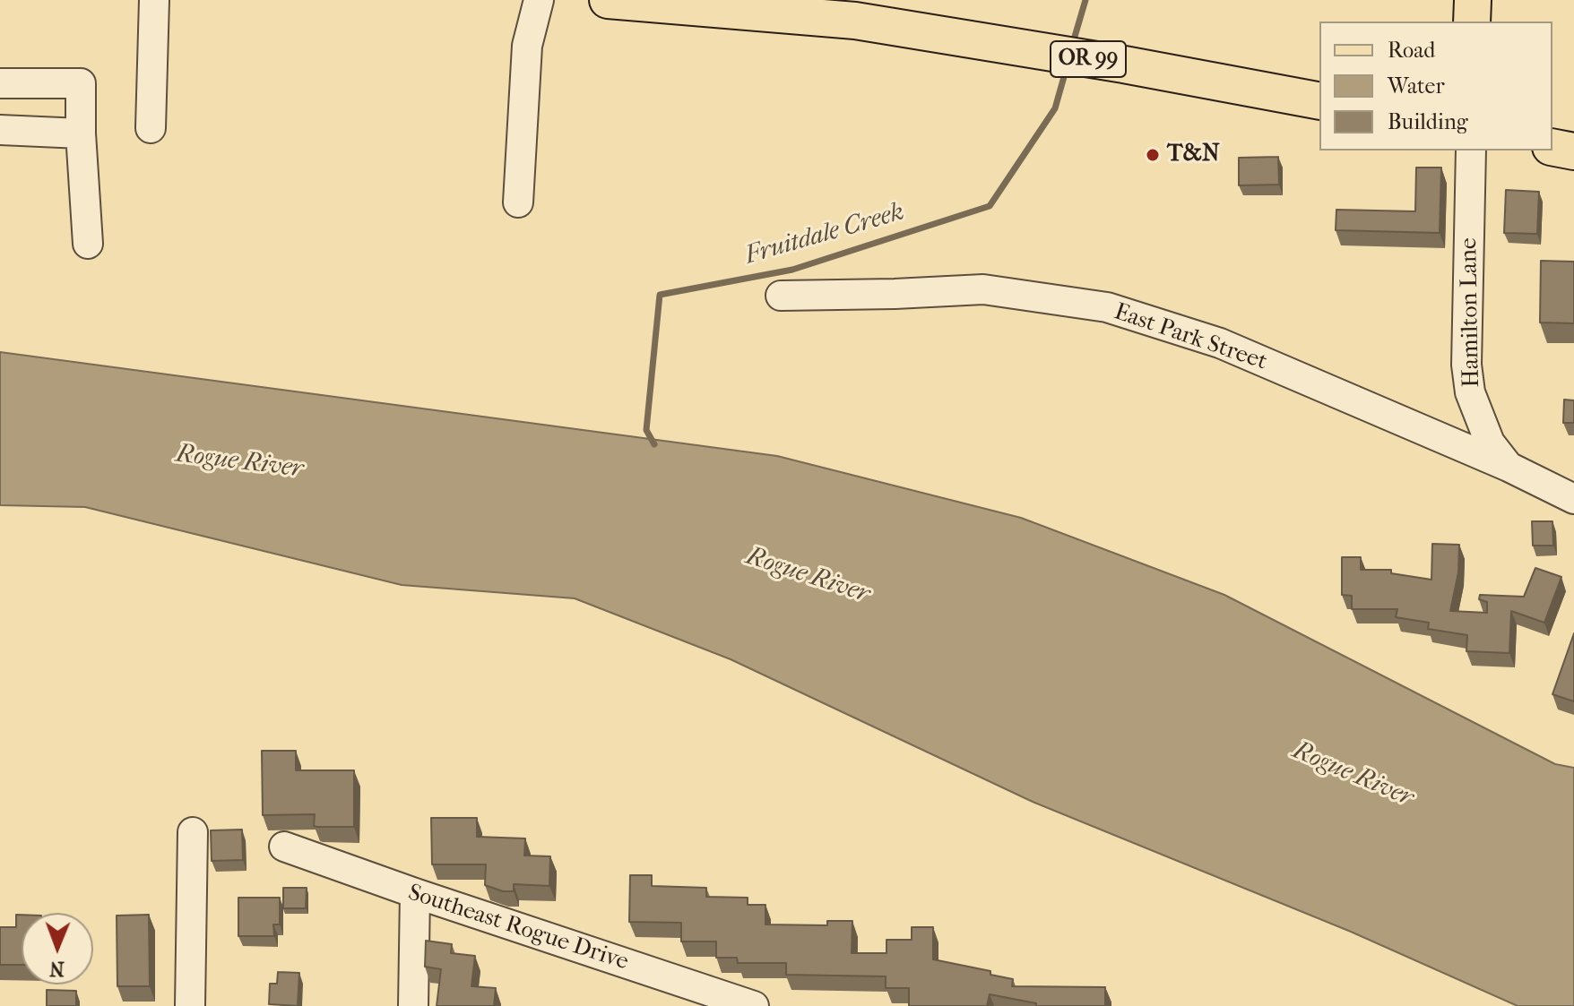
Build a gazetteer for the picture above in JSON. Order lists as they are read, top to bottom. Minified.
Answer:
{"streets":{"main road":["OR 99"],"street":["Hamilton Lane","East Park Street","Southeast Rogue Drive"]},"crossings":[["Hamilton Lane","East Park Street"]],"water":["Fruitdale Creek","Rogue River"],"places":["T&N"],"legend":["Road","Water","Building"],"north":"bottom"}
